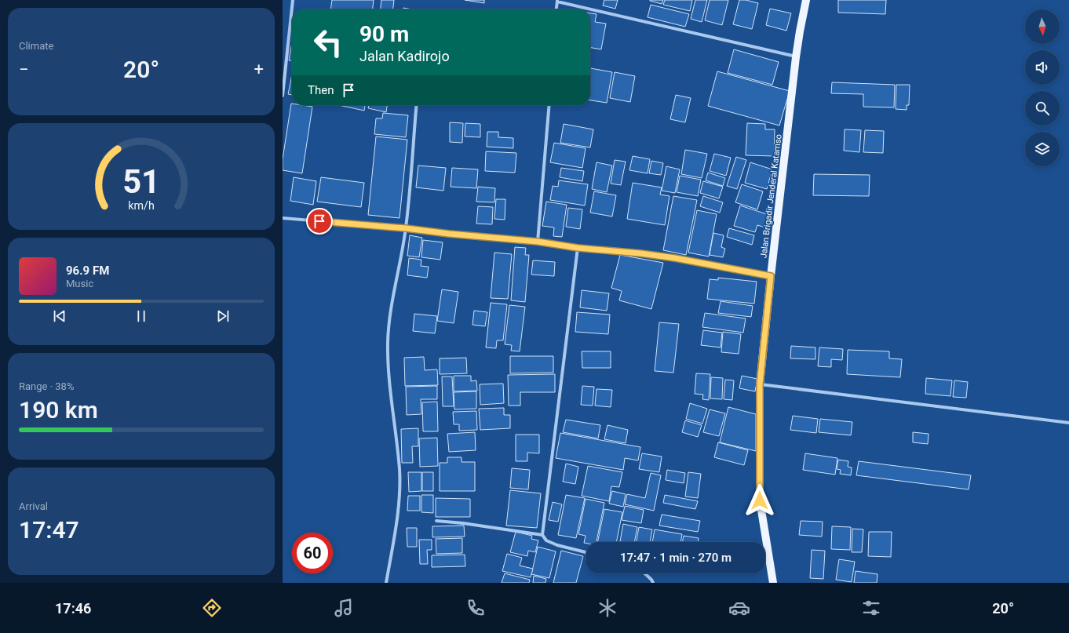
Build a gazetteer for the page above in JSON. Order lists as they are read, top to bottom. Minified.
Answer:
{"streets":{"main road":["Jalan Brigadir Jenderal Katamso"]},"north":"bottom","page":{"tile":["Climate",["Range · 38%","190 km"],["Arrival","17:47"]],"turn":["90 m","Jalan Kadirojo"],"heat":["−","20°","+"],"then":"Then","song":["96.9 FM","Music"],"limit":"60","trip":"17:47 · 1 min · 270 m","tabs":["17:46","20°"],"gauge":["51","km/h"]}}
